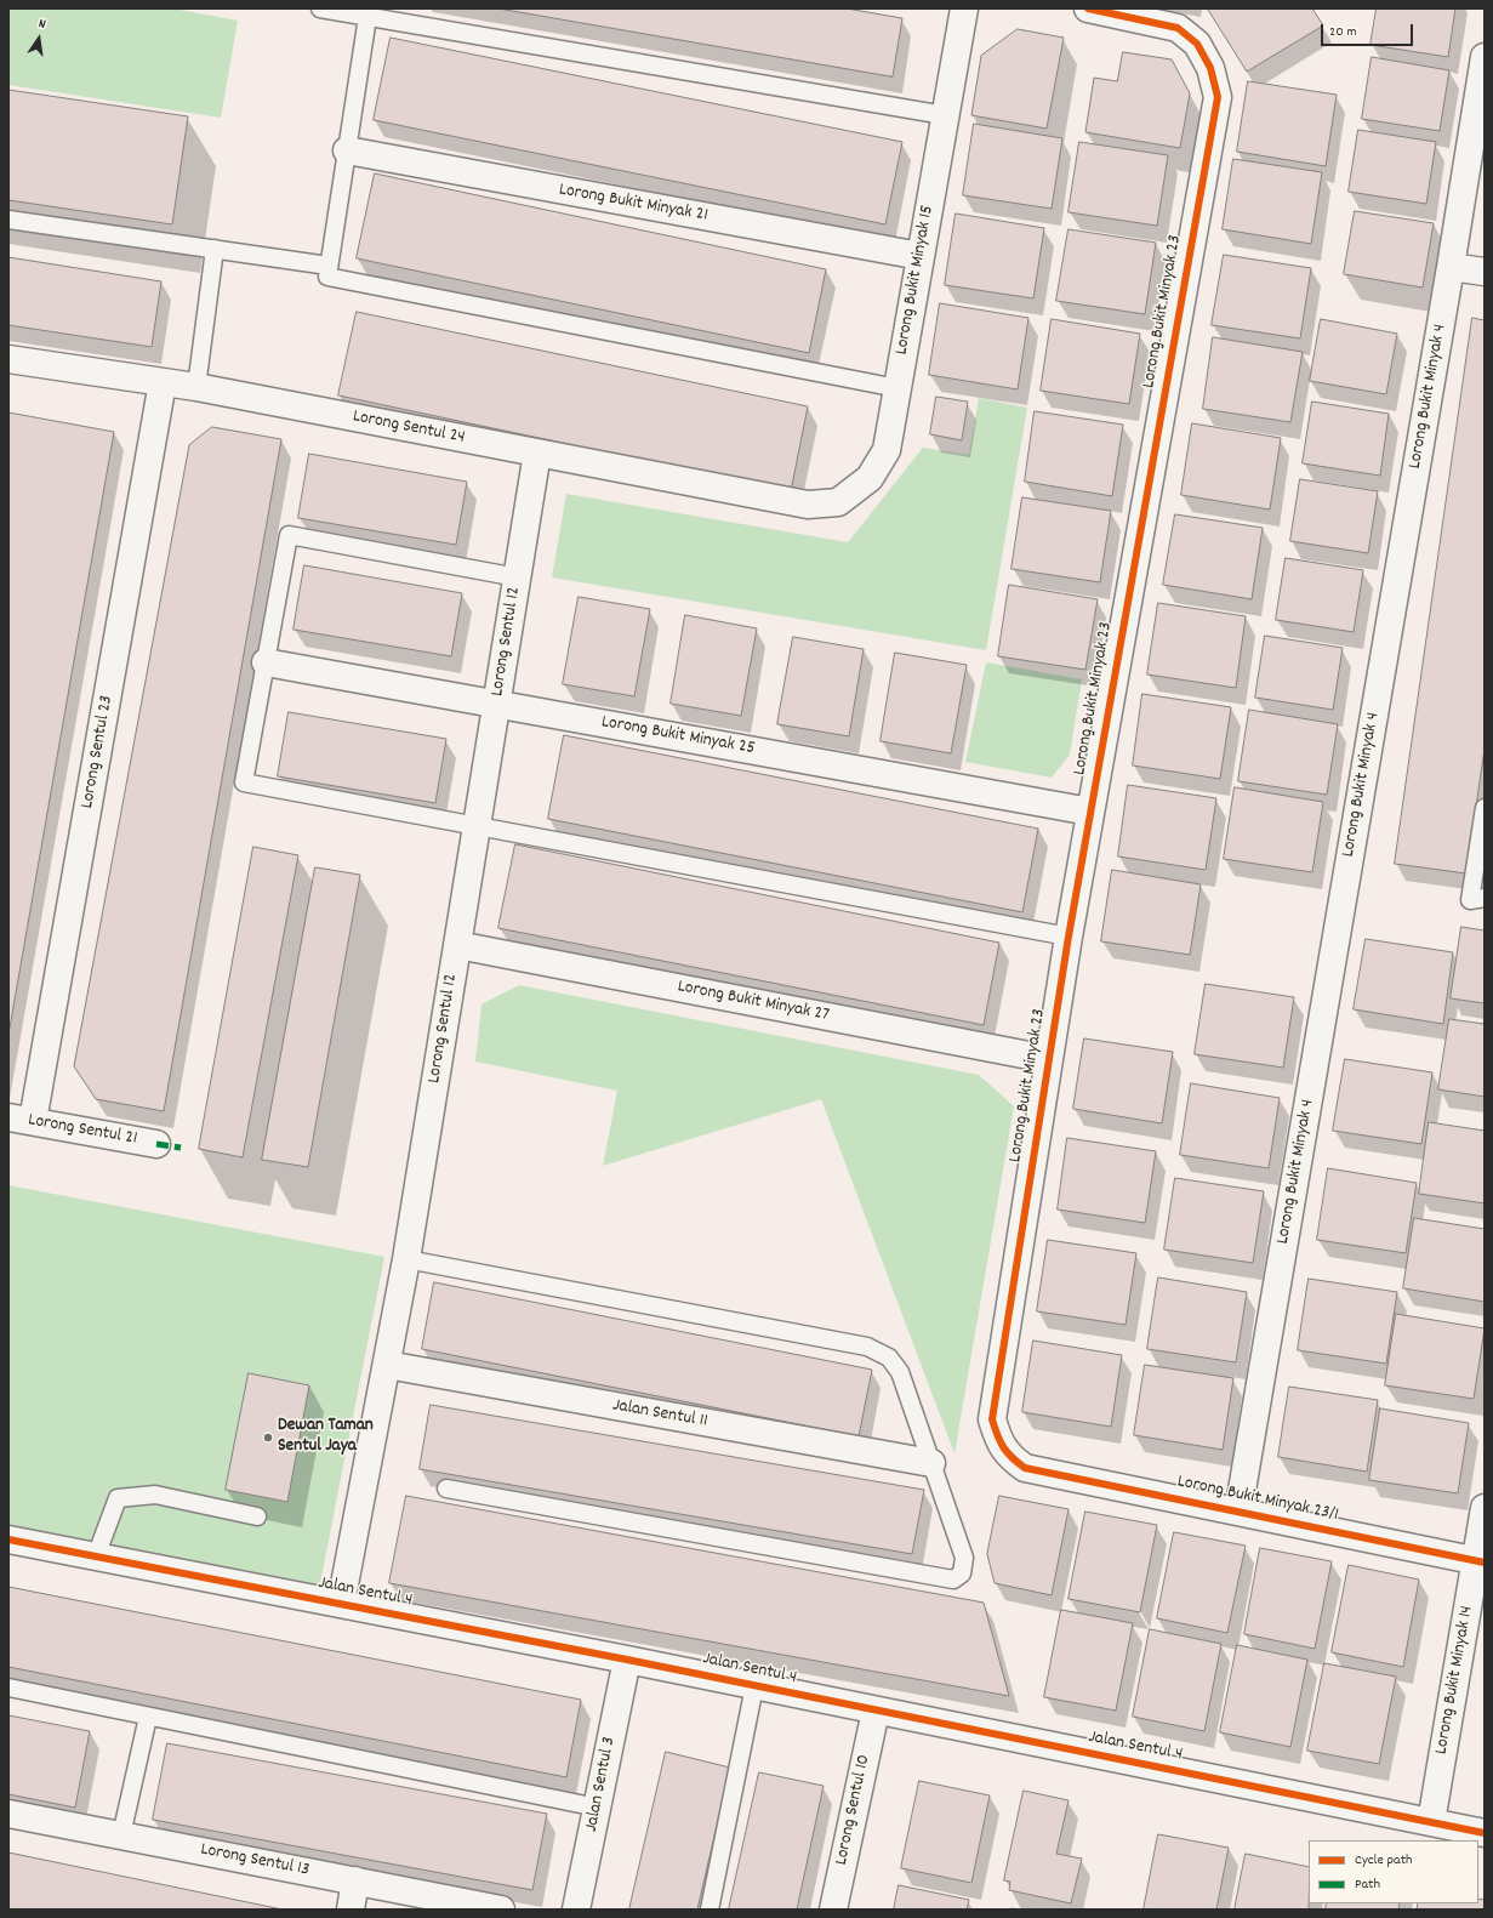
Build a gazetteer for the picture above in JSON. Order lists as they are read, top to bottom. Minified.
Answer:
{"streets":{"street":["Lorong Bukit Minyak 21","Lorong Bukit Minyak 15","Lorong Bukit Minyak 23","Lorong Bukit Minyak 4","Lorong Sentul 24","Lorong Sentul 12","Lorong Bukit Minyak 25","Lorong Sentul 23","Lorong Bukit Minyak 27","Lorong Sentul 21","Jalan Sentul 11","Lorong Bukit Minyak 23/1","Jalan Sentul 4","Lorong Bukit Minyak 14","Jalan Sentul 3","Lorong Sentul 10","Lorong Sentul 13"]},"crossings":[["Lorong Bukit Minyak 21","Lorong Bukit Minyak 15"],["Lorong Bukit Minyak 15","Lorong Sentul 24"],["Lorong Bukit Minyak 23","Lorong Bukit Minyak 25"],["Lorong Bukit Minyak 23","Lorong Bukit Minyak 27"],["Lorong Bukit Minyak 23","Lorong Bukit Minyak 23/1"],["Lorong Bukit Minyak 4","Lorong Bukit Minyak 23/1"],["Lorong Sentul 24","Lorong Sentul 12"],["Lorong Sentul 24","Lorong Sentul 23"],["Lorong Sentul 12","Lorong Bukit Minyak 25"],["Lorong Sentul 12","Lorong Bukit Minyak 27"],["Lorong Sentul 12","Jalan Sentul 11"],["Lorong Sentul 12","Jalan Sentul 4"],["Lorong Sentul 23","Lorong Sentul 21"],["Lorong Bukit Minyak 23/1","Lorong Bukit Minyak 14"],["Jalan Sentul 4","Lorong Bukit Minyak 14"],["Jalan Sentul 4","Jalan Sentul 3"],["Jalan Sentul 4","Lorong Sentul 10"]],"places":["Dewan Taman Sentul Jaya"],"legend":["Cycle path","Path"],"scale_bar":"20 m","north":"top"}
